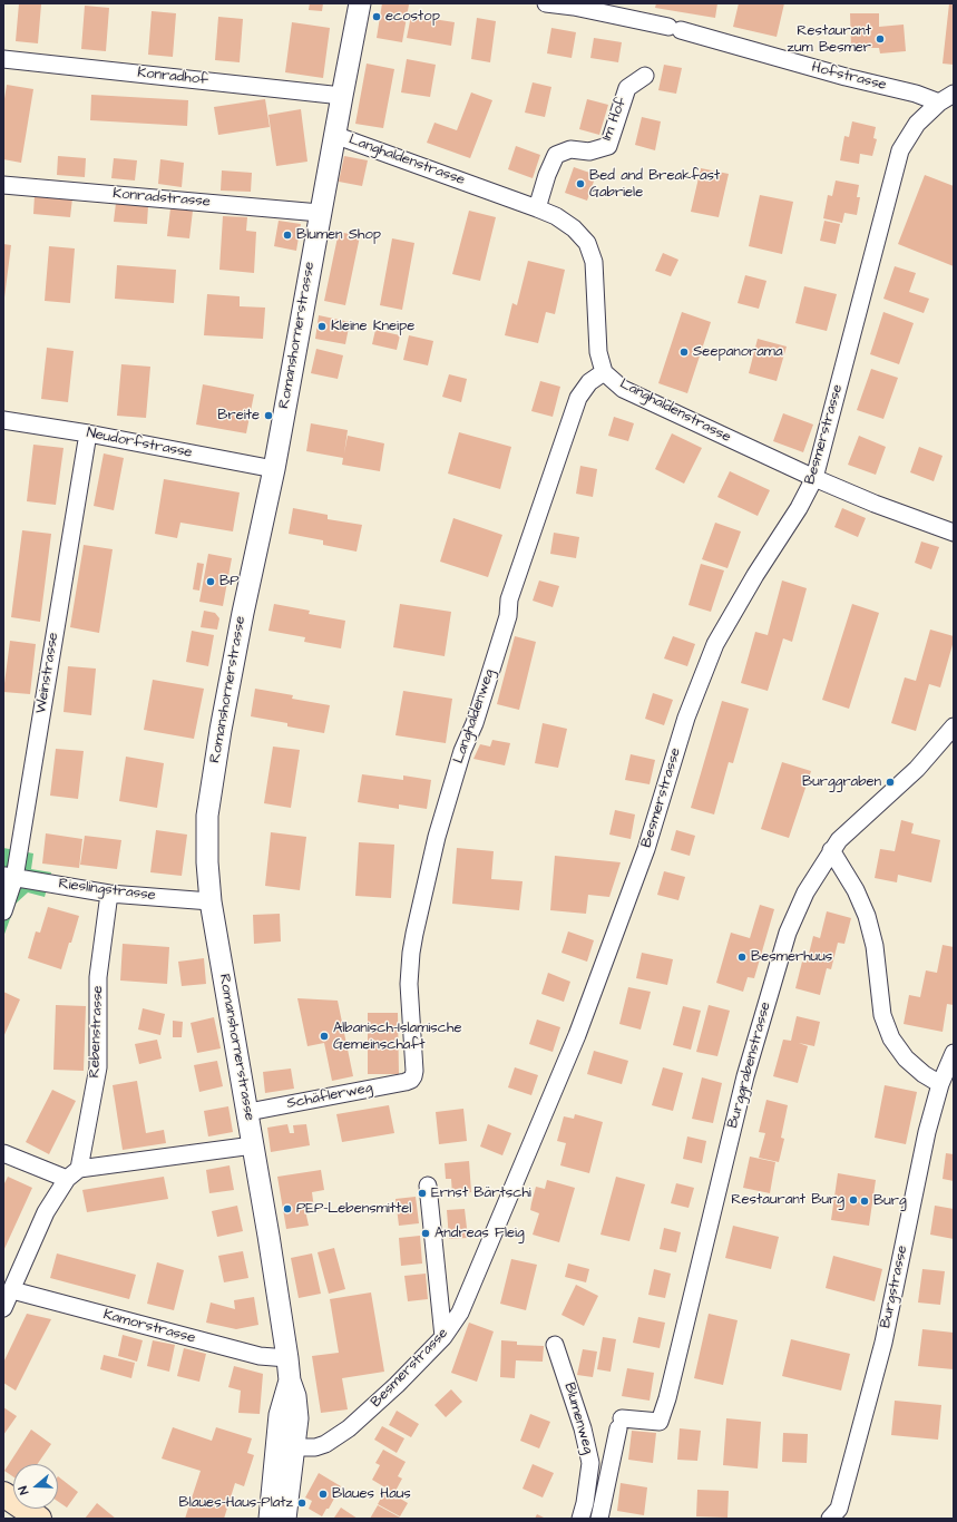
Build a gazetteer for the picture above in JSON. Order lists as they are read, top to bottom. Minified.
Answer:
{"streets":{"street":["Konradhof","Hofstrasse","Im Hof","Langhaldenstrasse","Konradstrasse","Romanshornerstrasse","Besmerstrasse","Neudorfstrasse","Weinstrasse","Langhaldenweg","Rieslingstrasse","Rebenstrasse","Burggrabenstrasse","Schäflerweg","Burgstrasse","Kamorstrasse","Blumenweg"]},"crossings":[["Konradhof","Romanshornerstrasse"],["Hofstrasse","Besmerstrasse"],["Im Hof","Langhaldenstrasse"],["Langhaldenstrasse","Romanshornerstrasse"],["Langhaldenstrasse","Besmerstrasse"],["Langhaldenstrasse","Langhaldenweg"],["Konradstrasse","Romanshornerstrasse"],["Romanshornerstrasse","Besmerstrasse"],["Romanshornerstrasse","Neudorfstrasse"],["Romanshornerstrasse","Rieslingstrasse"],["Romanshornerstrasse","Schäflerweg"],["Romanshornerstrasse","Kamorstrasse"],["Neudorfstrasse","Weinstrasse"],["Weinstrasse","Rieslingstrasse"],["Langhaldenweg","Schäflerweg"],["Rieslingstrasse","Rebenstrasse"],["Rebenstrasse","Kamorstrasse"]],"places":["ecostop","Restaurant zum Besmer","Bed and Breakfast Gabriele","Blumen Shop","Kleine Kneipe","Seepanorama","Breite","BP","Burggraben","Besmerhuus","Albanisch-Islamische Gemeinschaft","Ernst Bärtschi","Restaurant Burg","Burg","PEP-Lebensmittel","Andreas Fleig","Blaues Haus","Blaues-Haus-Platz"],"north":"left"}
